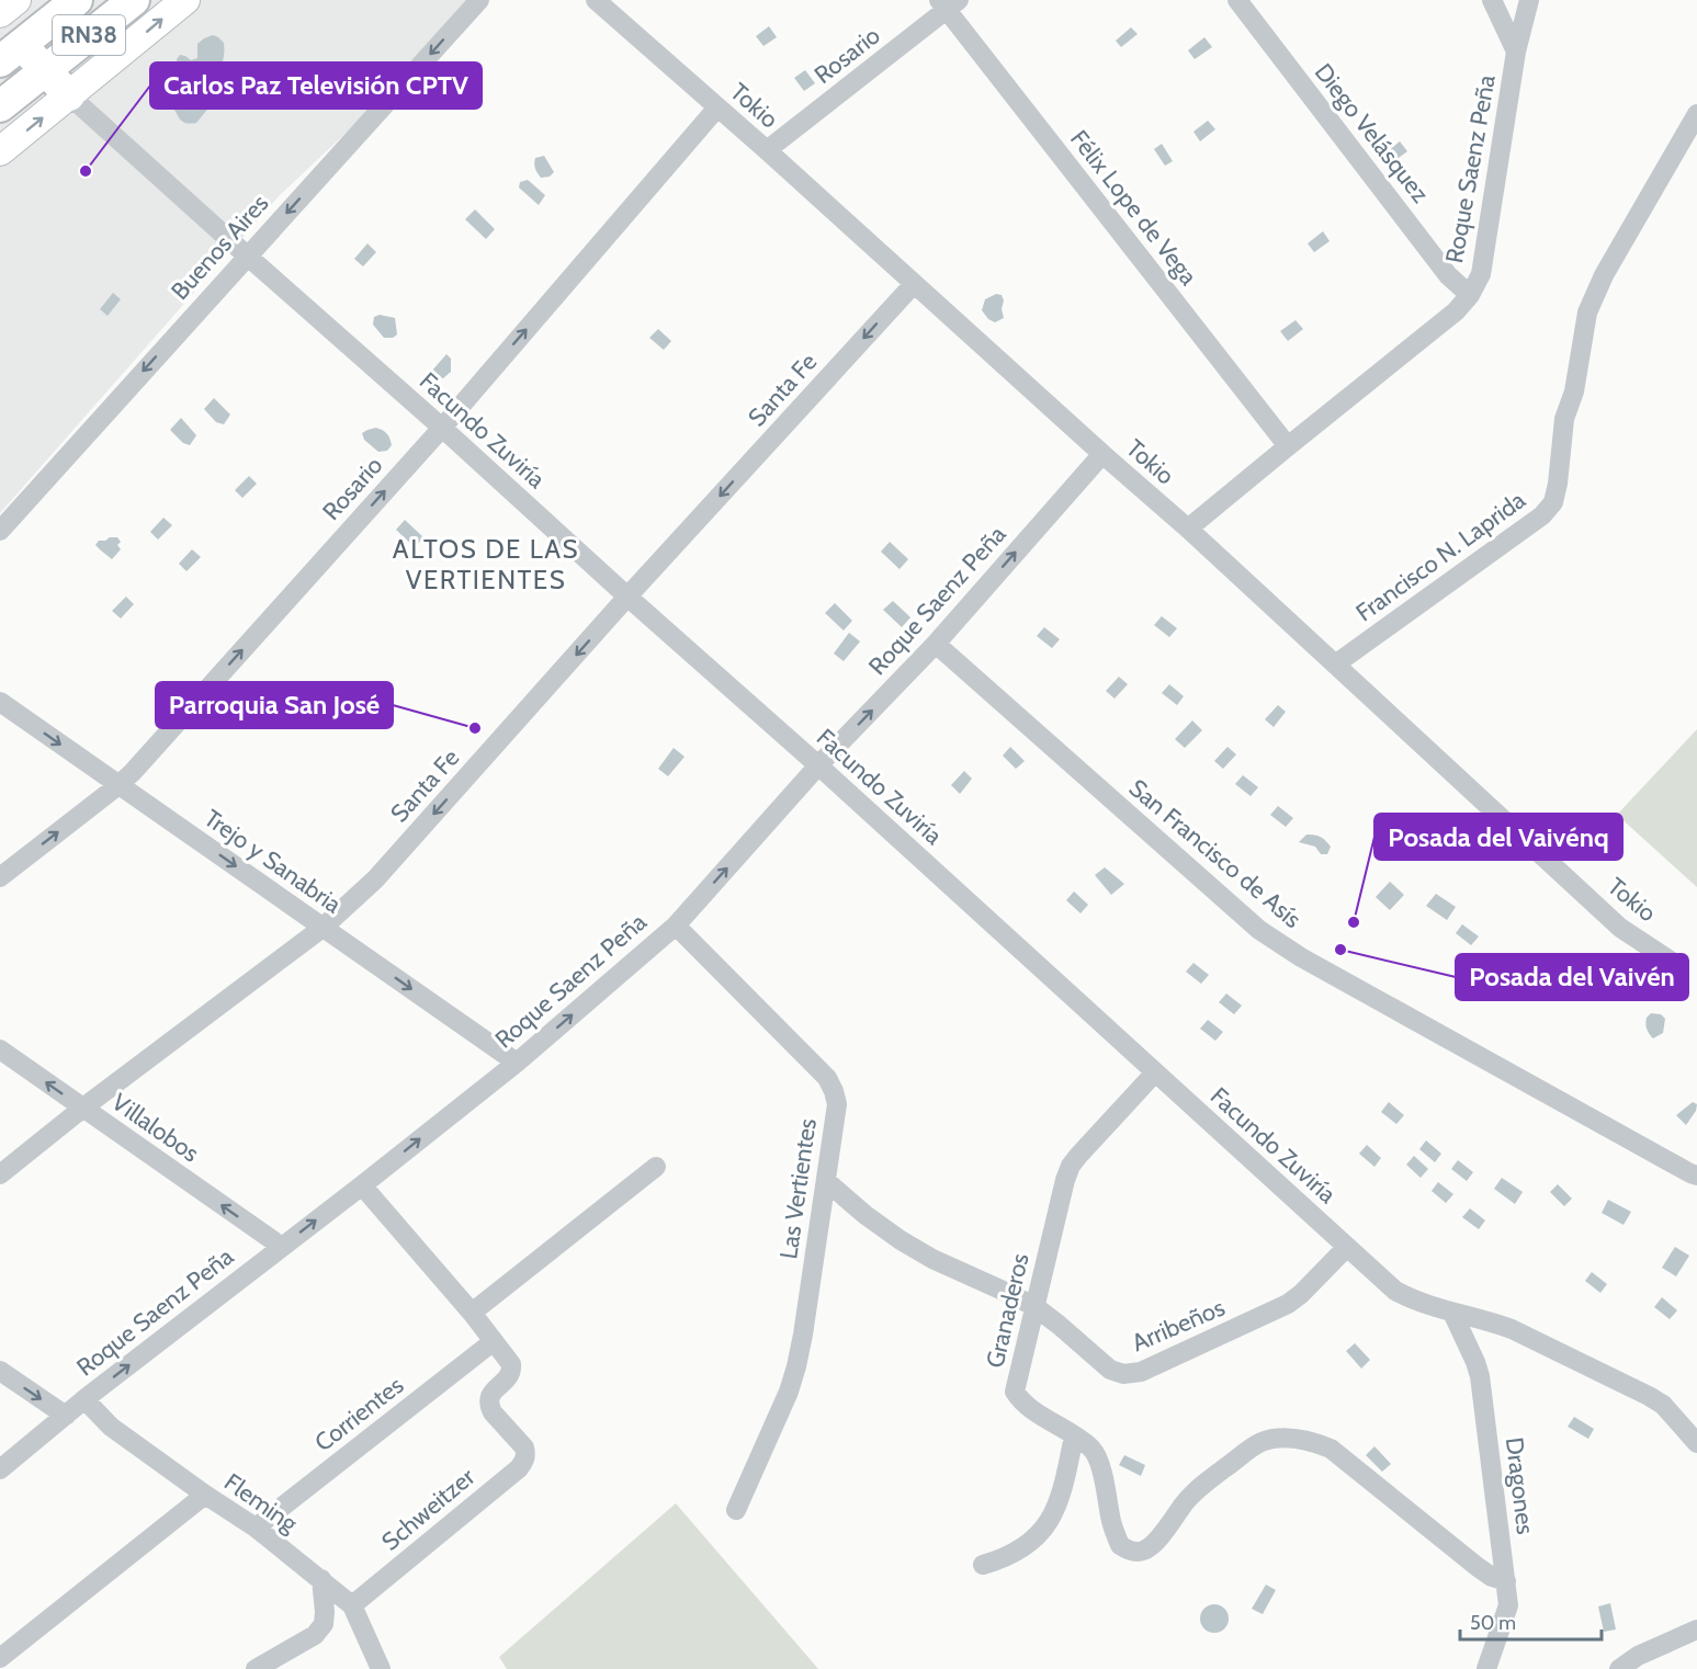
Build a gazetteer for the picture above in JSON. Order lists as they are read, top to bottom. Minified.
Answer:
{"streets":{"main road":["RN38"],"street":["Rosario","Tokio","Diego Velásquez","Roque Saenz Peña","Félix Lope de Vega","Buenos Aires","Santa Fe","Facundo Zuviría","Francisco N. Laprida","San Francisco de Asís","Trejo y Sanabria","Villalobos","Las Vertientes","Granaderos","Arribeños","Corrientes","Dragones","Fleming","Schweitzer"]},"crossings":[["Rosario","Tokio"],["Rosario","Félix Lope de Vega"],["Rosario","Facundo Zuviría"],["Rosario","Trejo y Sanabria"],["Tokio","Roque Saenz Peña"],["Tokio","Santa Fe"],["Tokio","Francisco N. Laprida"],["Diego Velásquez","Roque Saenz Peña"],["Roque Saenz Peña","Félix Lope de Vega"],["Roque Saenz Peña","Facundo Zuviría"],["Roque Saenz Peña","San Francisco de Asís"],["Roque Saenz Peña","Trejo y Sanabria"],["Roque Saenz Peña","Villalobos"],["Roque Saenz Peña","Las Vertientes"],["Roque Saenz Peña","Fleming"],["Buenos Aires","Facundo Zuviría"],["Santa Fe","Facundo Zuviría"],["Santa Fe","Trejo y Sanabria"],["Santa Fe","Villalobos"],["Facundo Zuviría","Granaderos"],["Facundo Zuviría","Arribeños"],["Facundo Zuviría","Dragones"],["Las Vertientes","Arribeños"],["Granaderos","Arribeños"],["Granaderos","Dragones"],["Corrientes","Fleming"],["Corrientes","Schweitzer"],["Fleming","Schweitzer"]],"one_way":["Rosario","Roque Saenz Peña","Buenos Aires","Santa Fe","Trejo y Sanabria","Villalobos"],"districts":["ALTOS DE LAS VERTIENTES"],"places":["Carlos Paz Televisión CPTV","Parroquia San José","Posada del Vaivénq","Posada del Vaivén"],"scale_bar":"50 m"}
